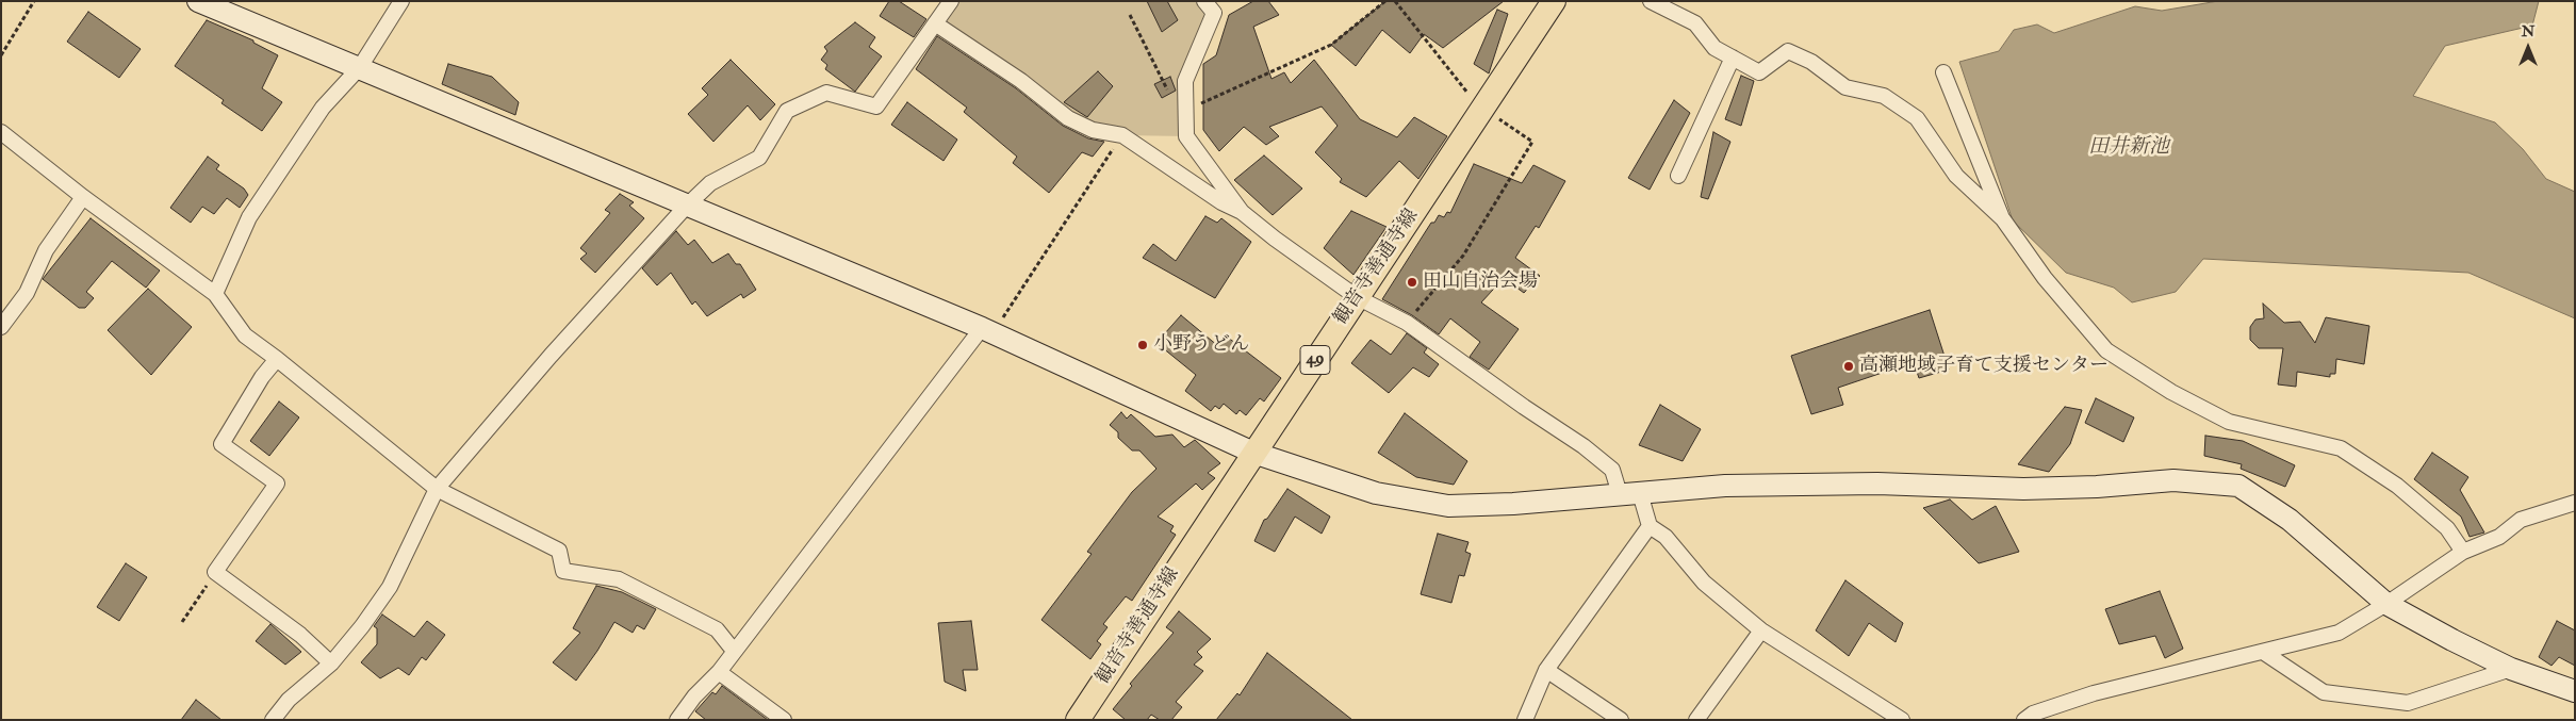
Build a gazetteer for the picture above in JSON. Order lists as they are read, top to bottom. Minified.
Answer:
{"streets":{"main road":["観音寺善通寺線","49"]},"water":["田井新池"],"places":["田山自治会場","小野うどん","高瀬地域子育て支援センター"],"north":"top"}
